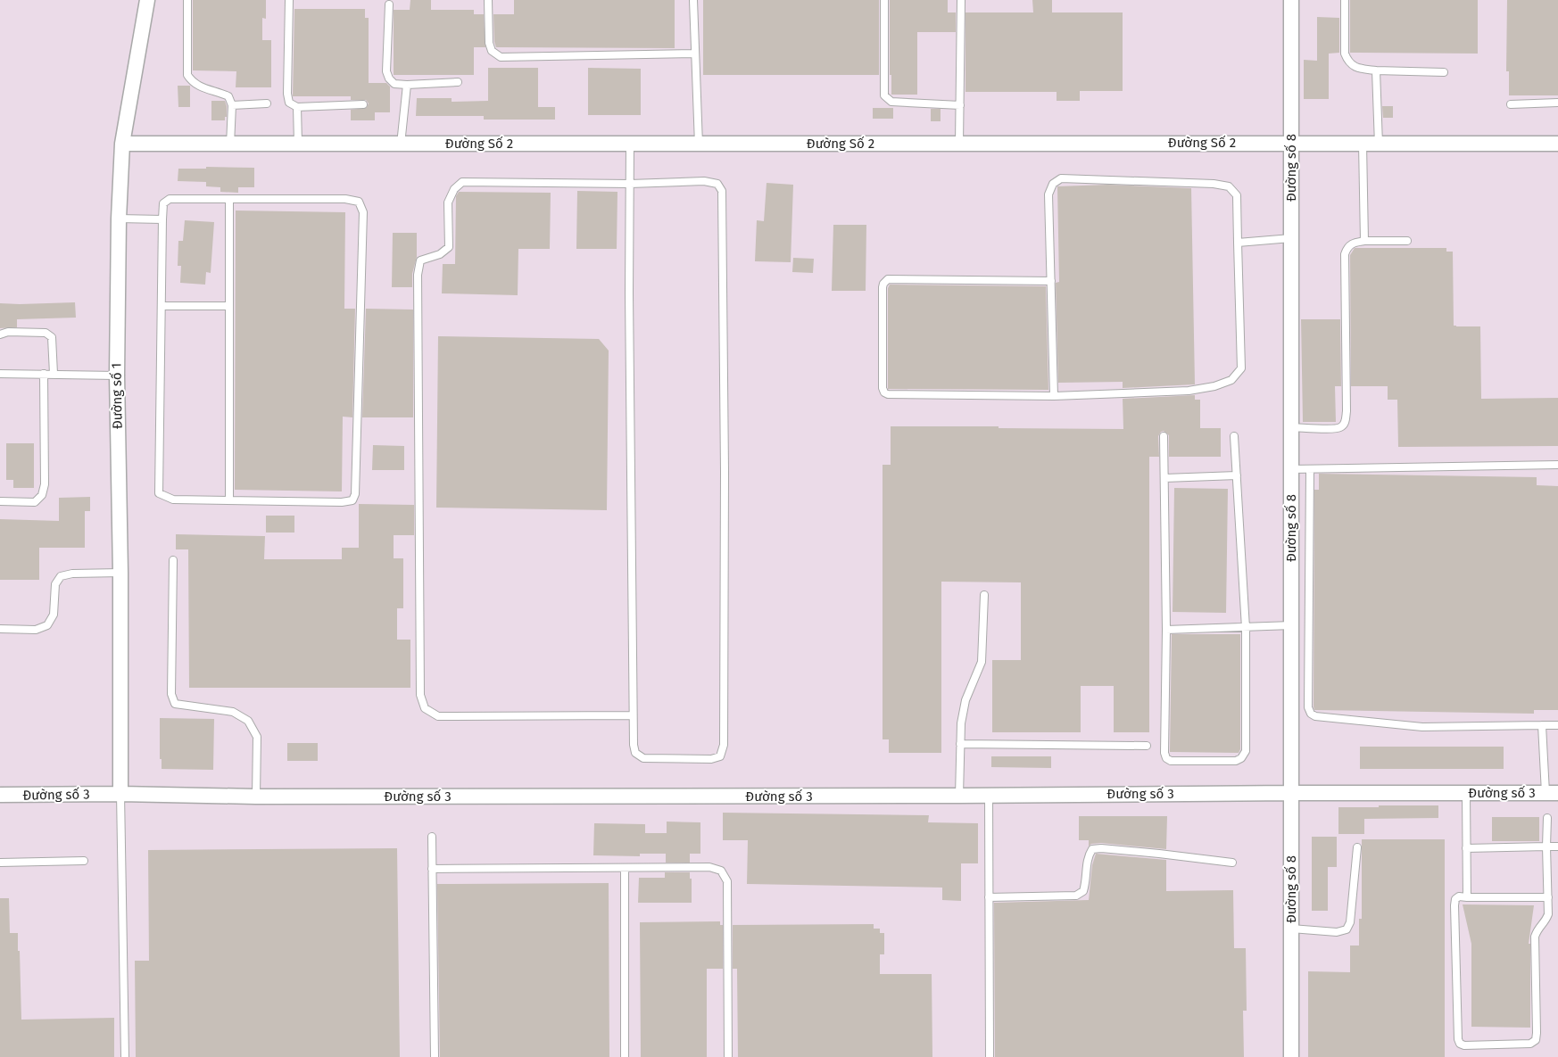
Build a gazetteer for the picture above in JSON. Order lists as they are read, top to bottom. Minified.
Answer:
{"streets":{"street":["Đường Số 2","Đường số 8","Đường số 1","Đường số 3"]},"crossings":[["Đường Số 2","Đường số 8"],["Đường Số 2","Đường số 1"],["Đường số 8","Đường số 3"],["Đường số 1","Đường số 3"]]}
